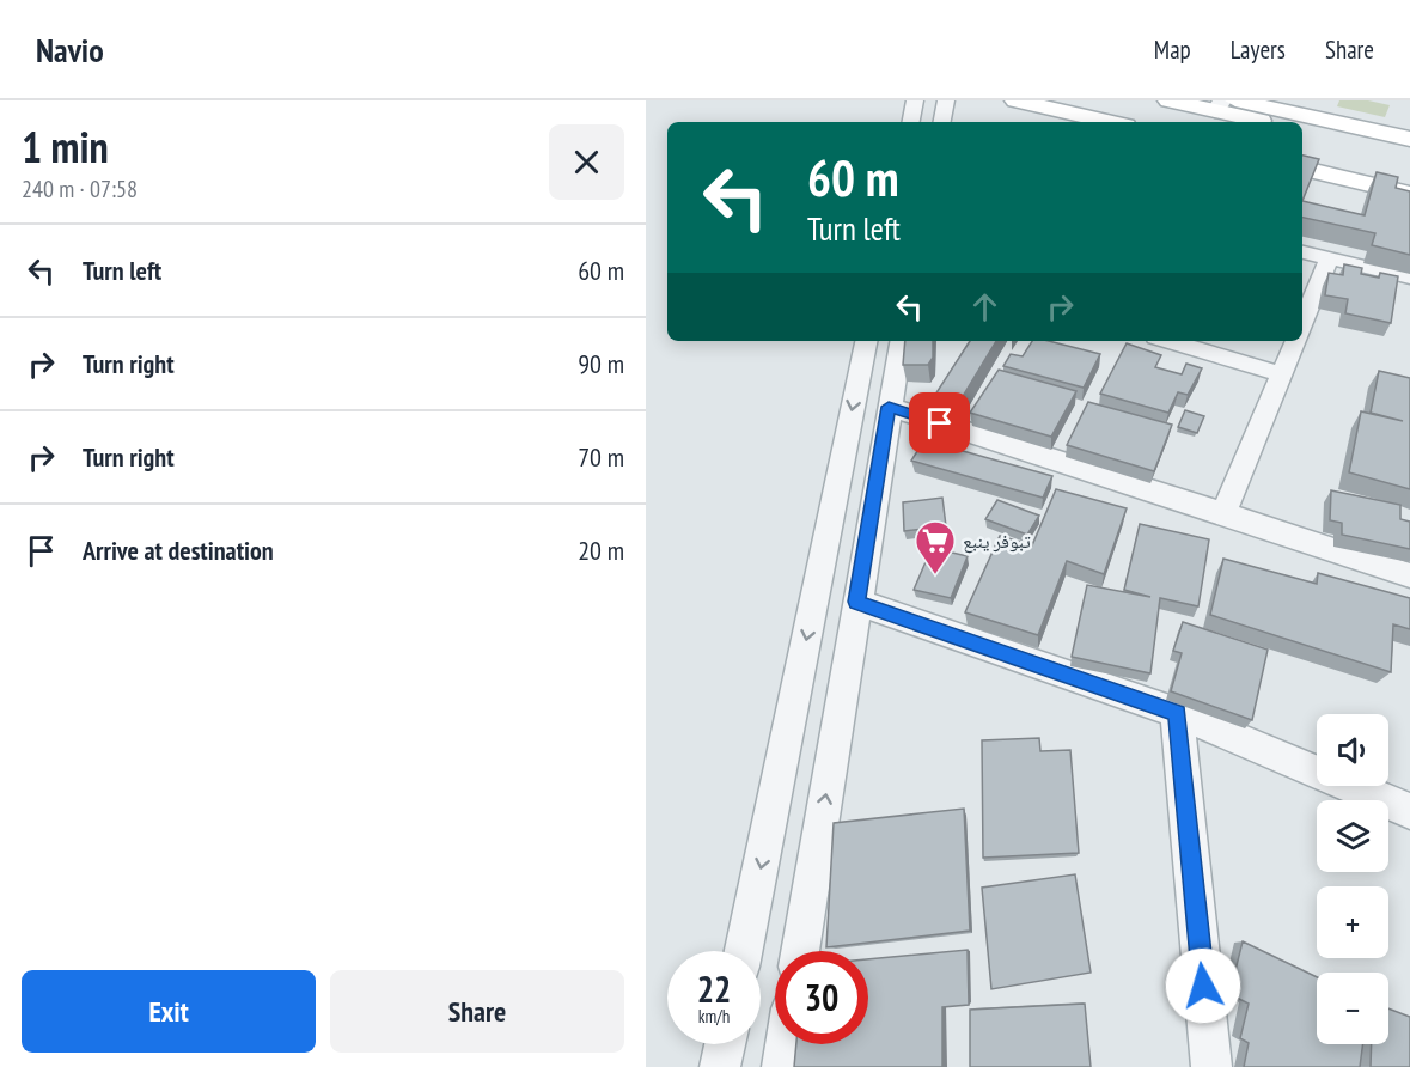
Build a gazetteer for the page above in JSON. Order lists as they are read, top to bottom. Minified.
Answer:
{"places":{"supermarket":["تبوفر ينبع"]},"page":{"header":"Navio","nav":["Map","Layers","Share"],"heading":["1 min","240 m · 07:58"],"turn":["60 m","Turn left"],"list":[{"name":"Turn left","value":"60 m"},{"name":"Turn right","value":"90 m"},{"name":"Turn right","value":"70 m"},{"name":"Arrive at destination","value":"20 m"}],"map_buttons":["+","−"],"speed":"22 km/h","limit":"30","buttons":["Exit","Share"]}}
